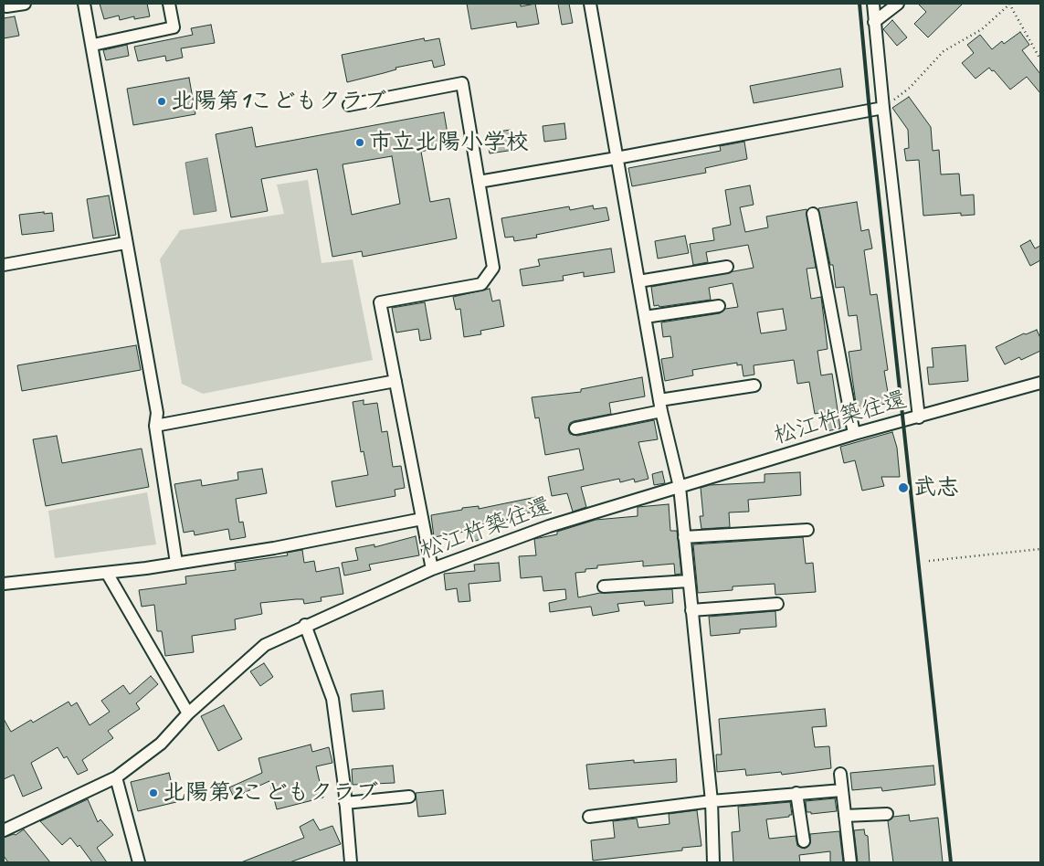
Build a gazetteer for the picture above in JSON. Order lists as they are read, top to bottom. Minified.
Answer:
{"streets":{"street":["松江杵築往還"]},"places":["北陽第1こどもクラブ","市立北陽小学校","武志","北陽第2こどもクラブ"]}
